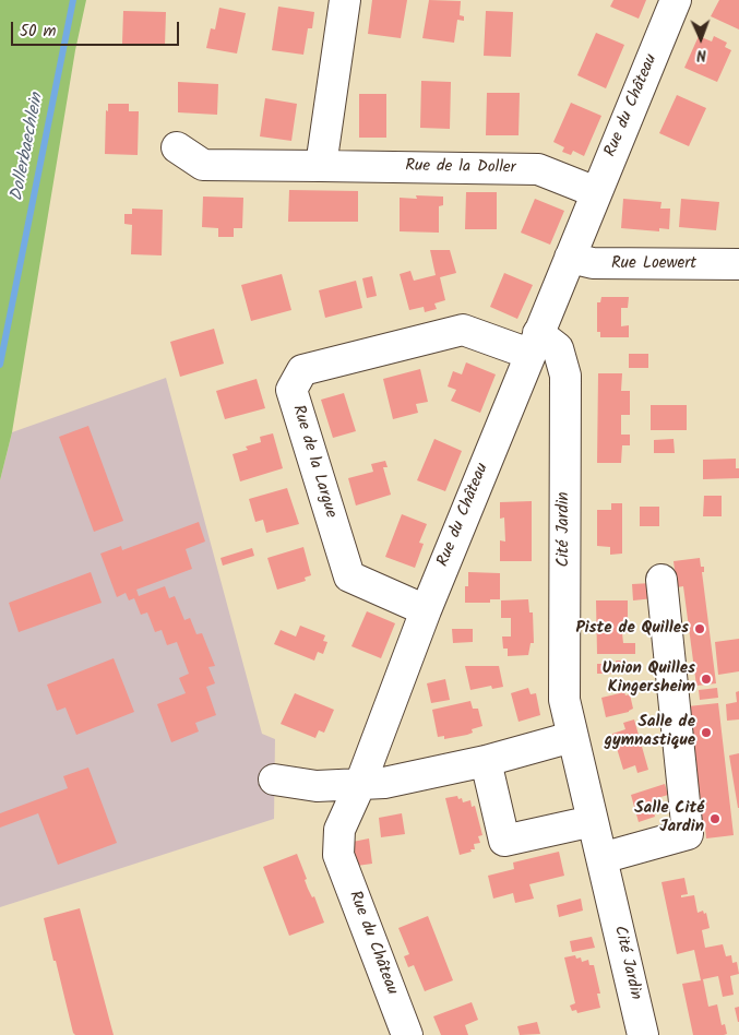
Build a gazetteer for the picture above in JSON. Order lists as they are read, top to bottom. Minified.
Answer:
{"streets":{"street":["Rue du Château","Rue de la Doller","Rue Loewert","Rue de la Largue","Cité Jardin"]},"crossings":[["Rue du Château","Rue de la Doller"],["Rue du Château","Rue Loewert"],["Rue du Château","Rue de la Largue"],["Rue du Château","Cité Jardin"],["Rue de la Largue","Cité Jardin"]],"water":["Dollerbaechlein"],"places":["Piste de Quilles","Union Quilles Kingersheim","Salle de gymnastique","Salle Cité Jardin"],"scale_bar":"50 m","north":"bottom"}
